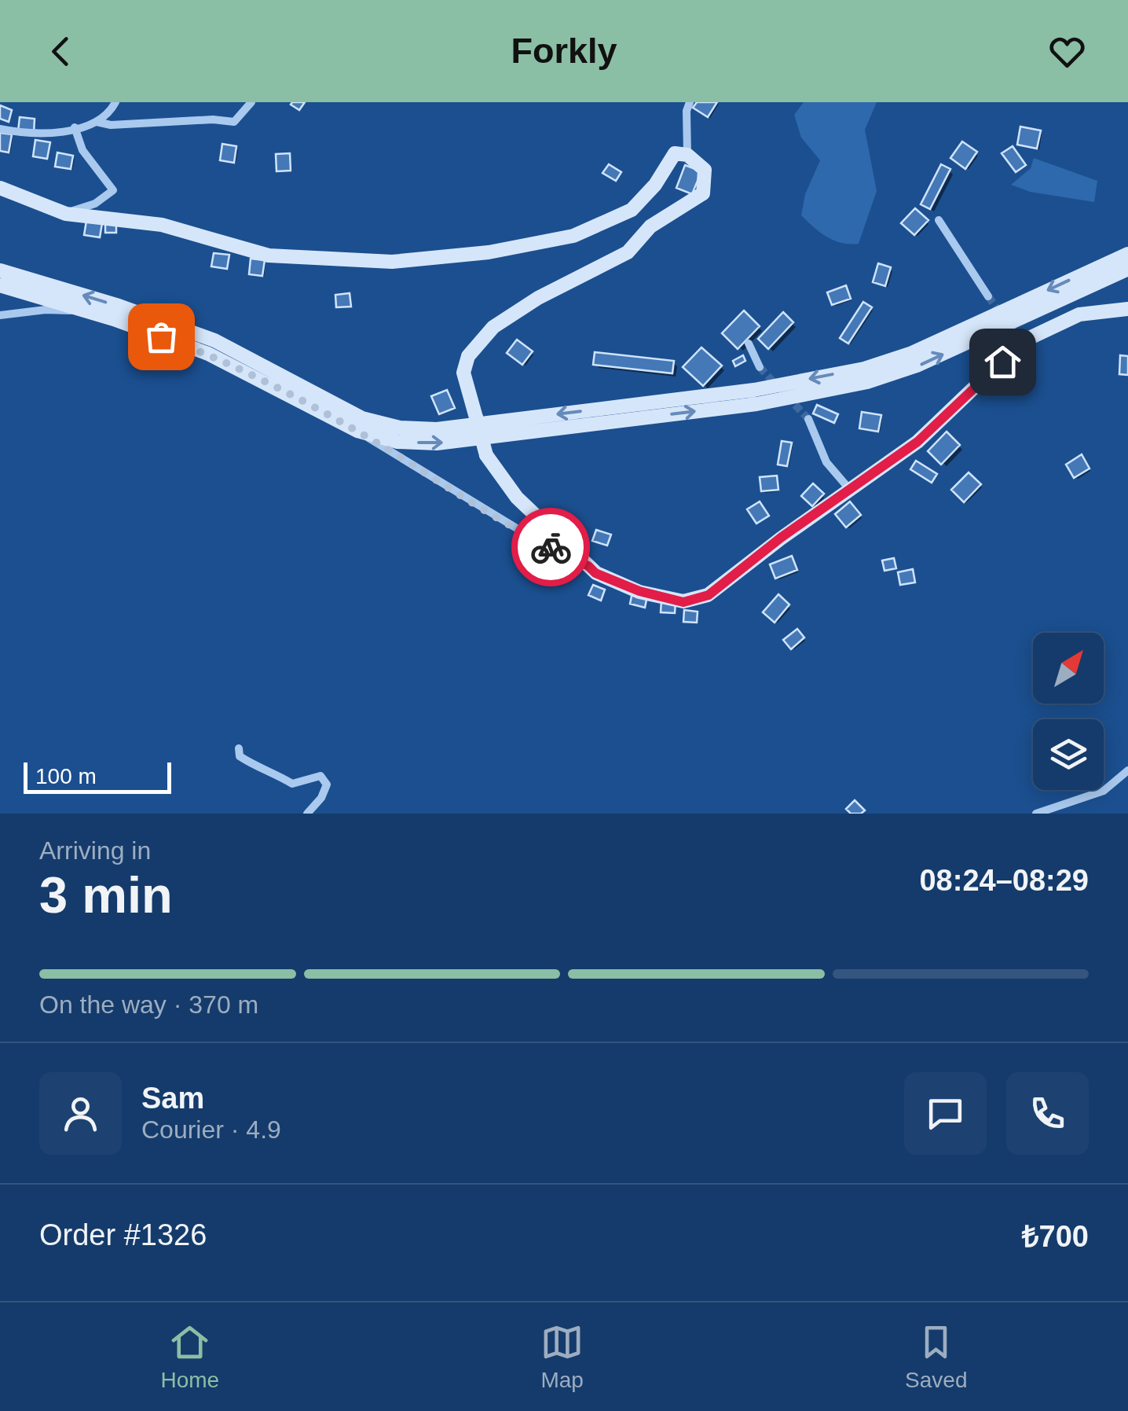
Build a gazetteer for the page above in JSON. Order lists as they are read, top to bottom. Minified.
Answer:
{"scale_bar":"100 m","north":"top right","page":{"header":"Forkly","scale":"100 m","heading":["3 min","Arriving in","08:24–08:29"],"panel":["Sam","Courier · 4.9","Order #1326","₺700"],"bar":"On the way · 370 m","tabs":["Home","Map","Saved"]}}
